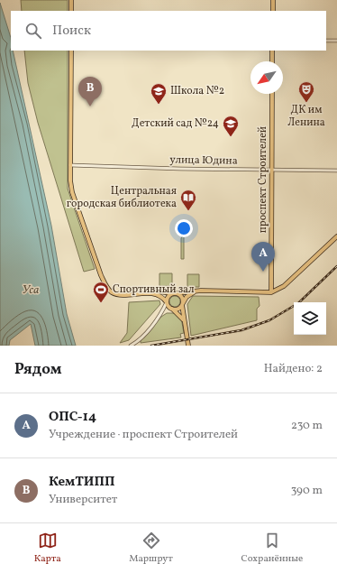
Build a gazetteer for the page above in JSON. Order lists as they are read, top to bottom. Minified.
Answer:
{"streets":{"main road":["проспект Строителей"],"street":["улица Юдина"]},"crossings":[["улица Юдина","проспект Строителей"]],"water":["Уса"],"places":{"theatre":["ДК им Ленина"],"school or university":["Школа №2","Детский сад №24"],"library":["Центральная городская библиотека"],"sports":["Спортивный зал"]},"north":"bottom left","page":{"search":"Поиск","pins":["B","A"],"heading":["Рядом","Найдено: 2"],"list":[{"mark":"A","name":"ОПС-14","note":"Учреждение · проспект Строителей","value":"230 m"},{"mark":"B","name":"КемТИПП","note":"Университет","value":"390 m"}],"nav":["Карта","Маршрут","Сохранённые"]}}
